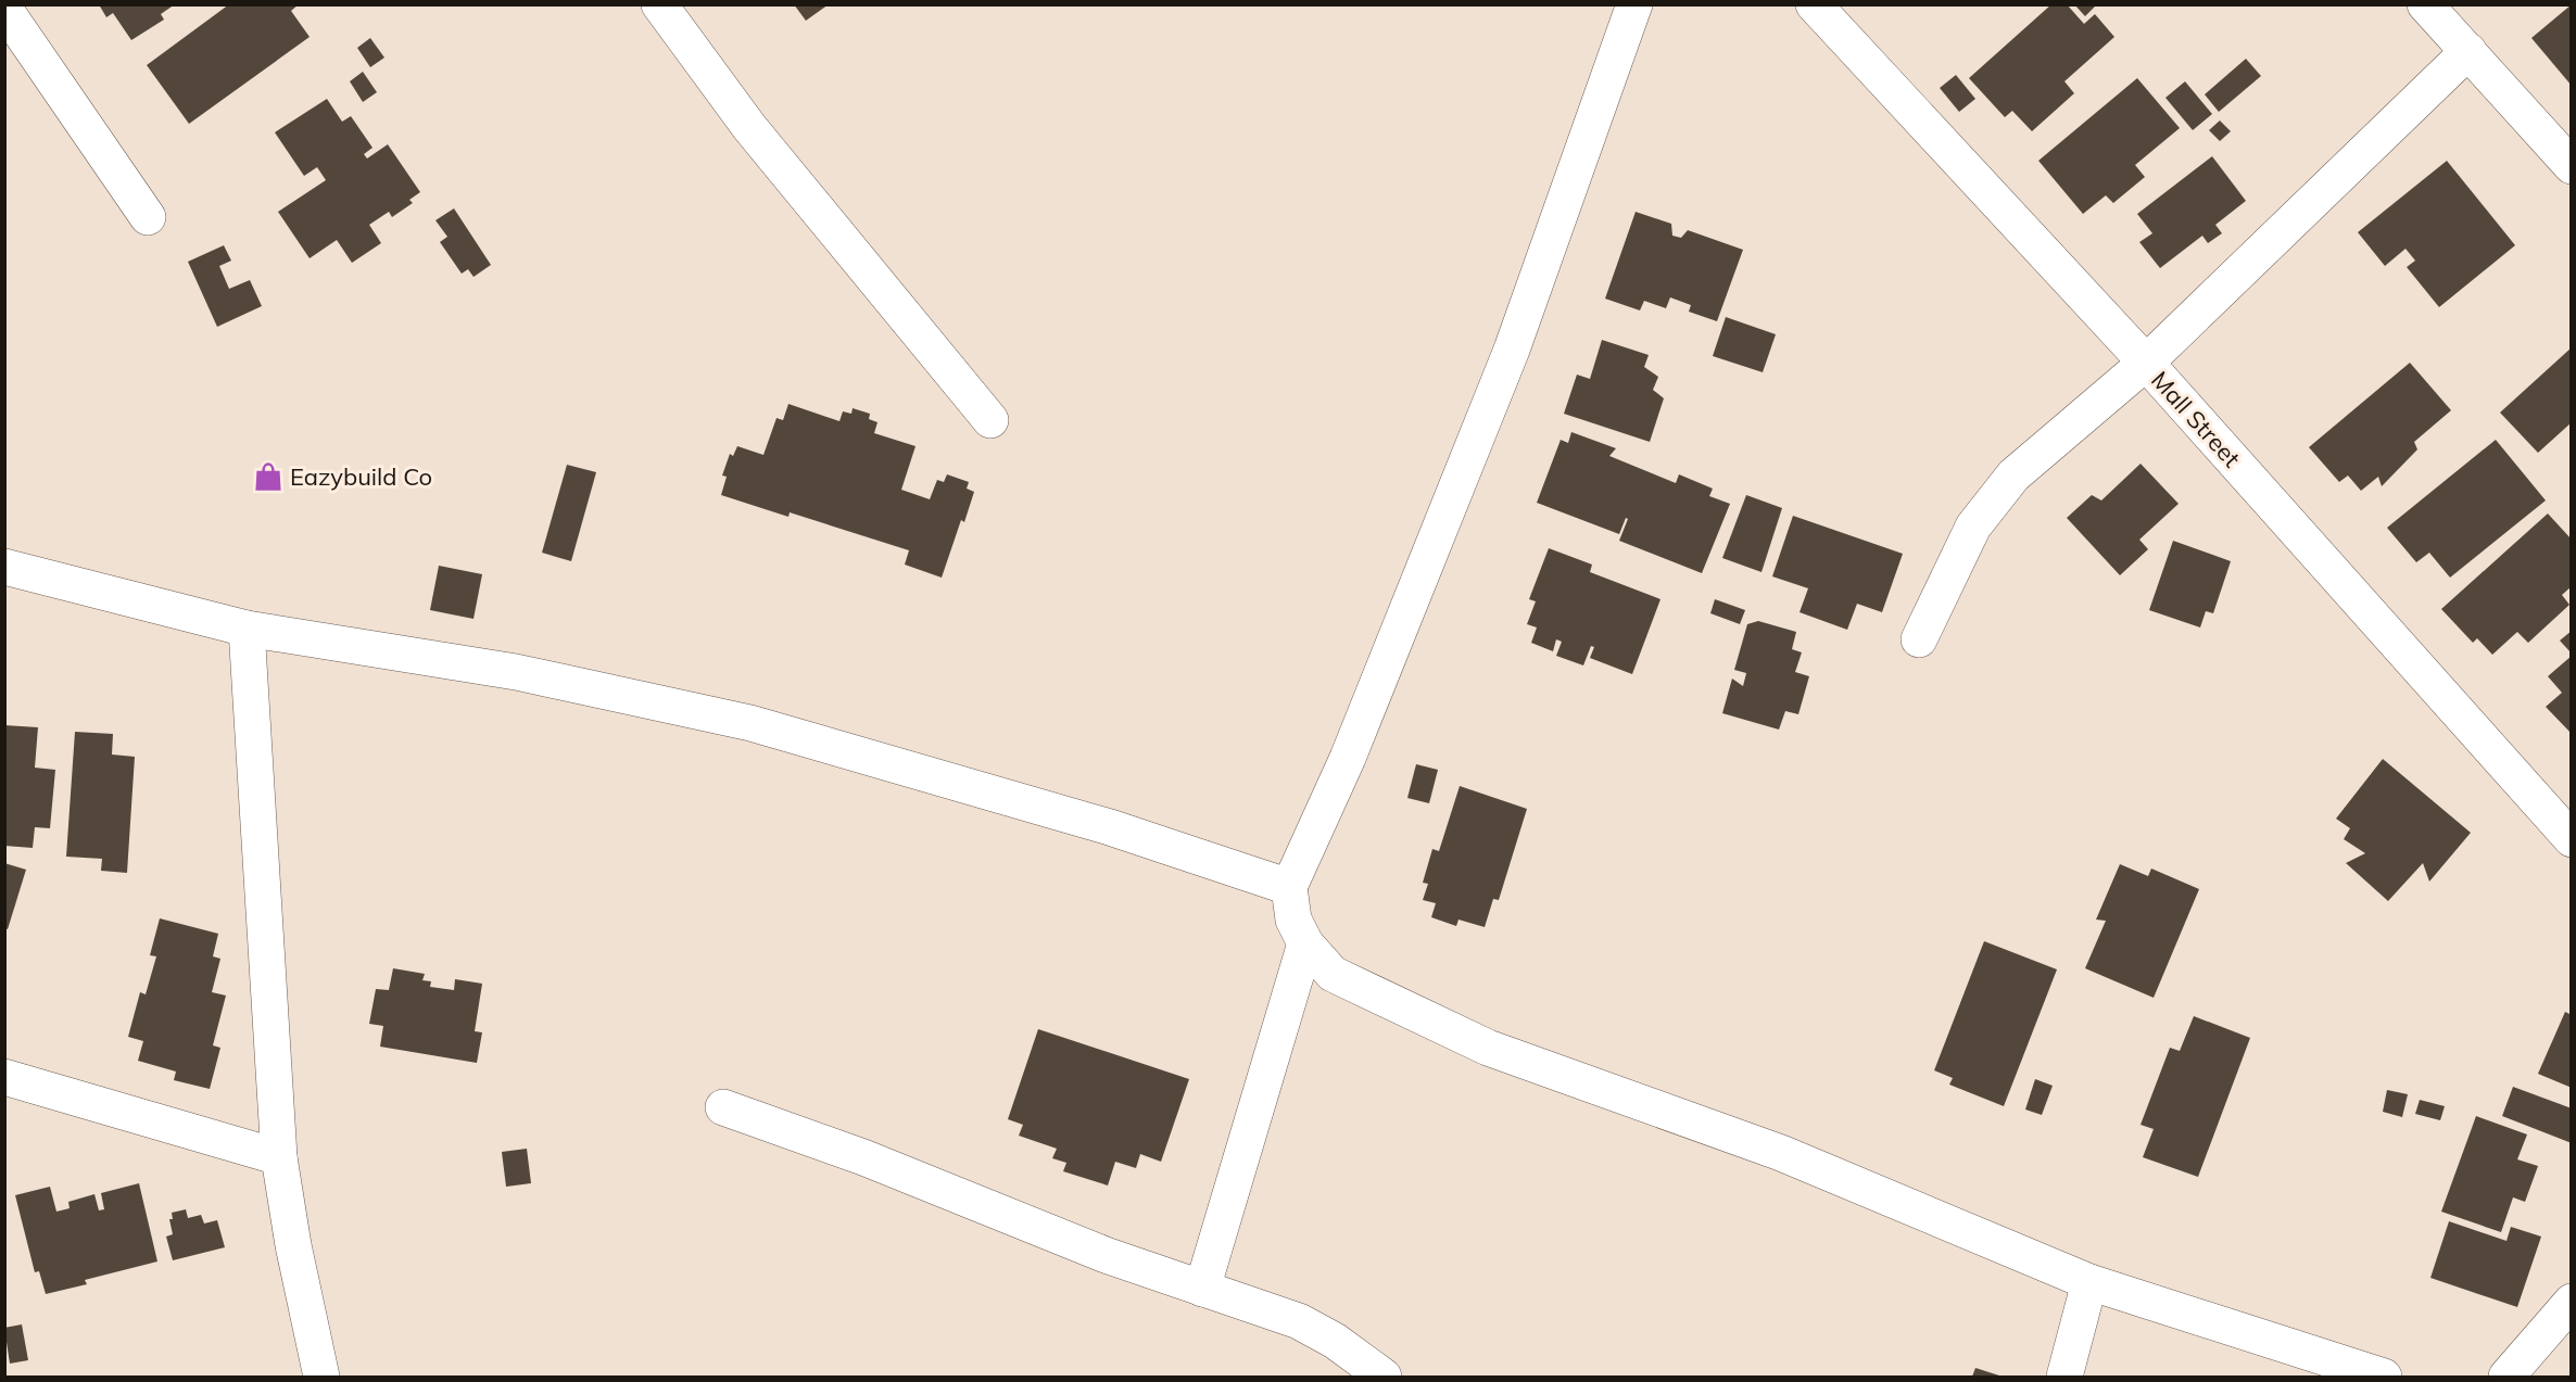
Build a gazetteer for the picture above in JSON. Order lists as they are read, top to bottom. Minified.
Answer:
{"streets":{"street":["Mall Street"]},"places":{"shop":["Eazybuild Co"]}}
